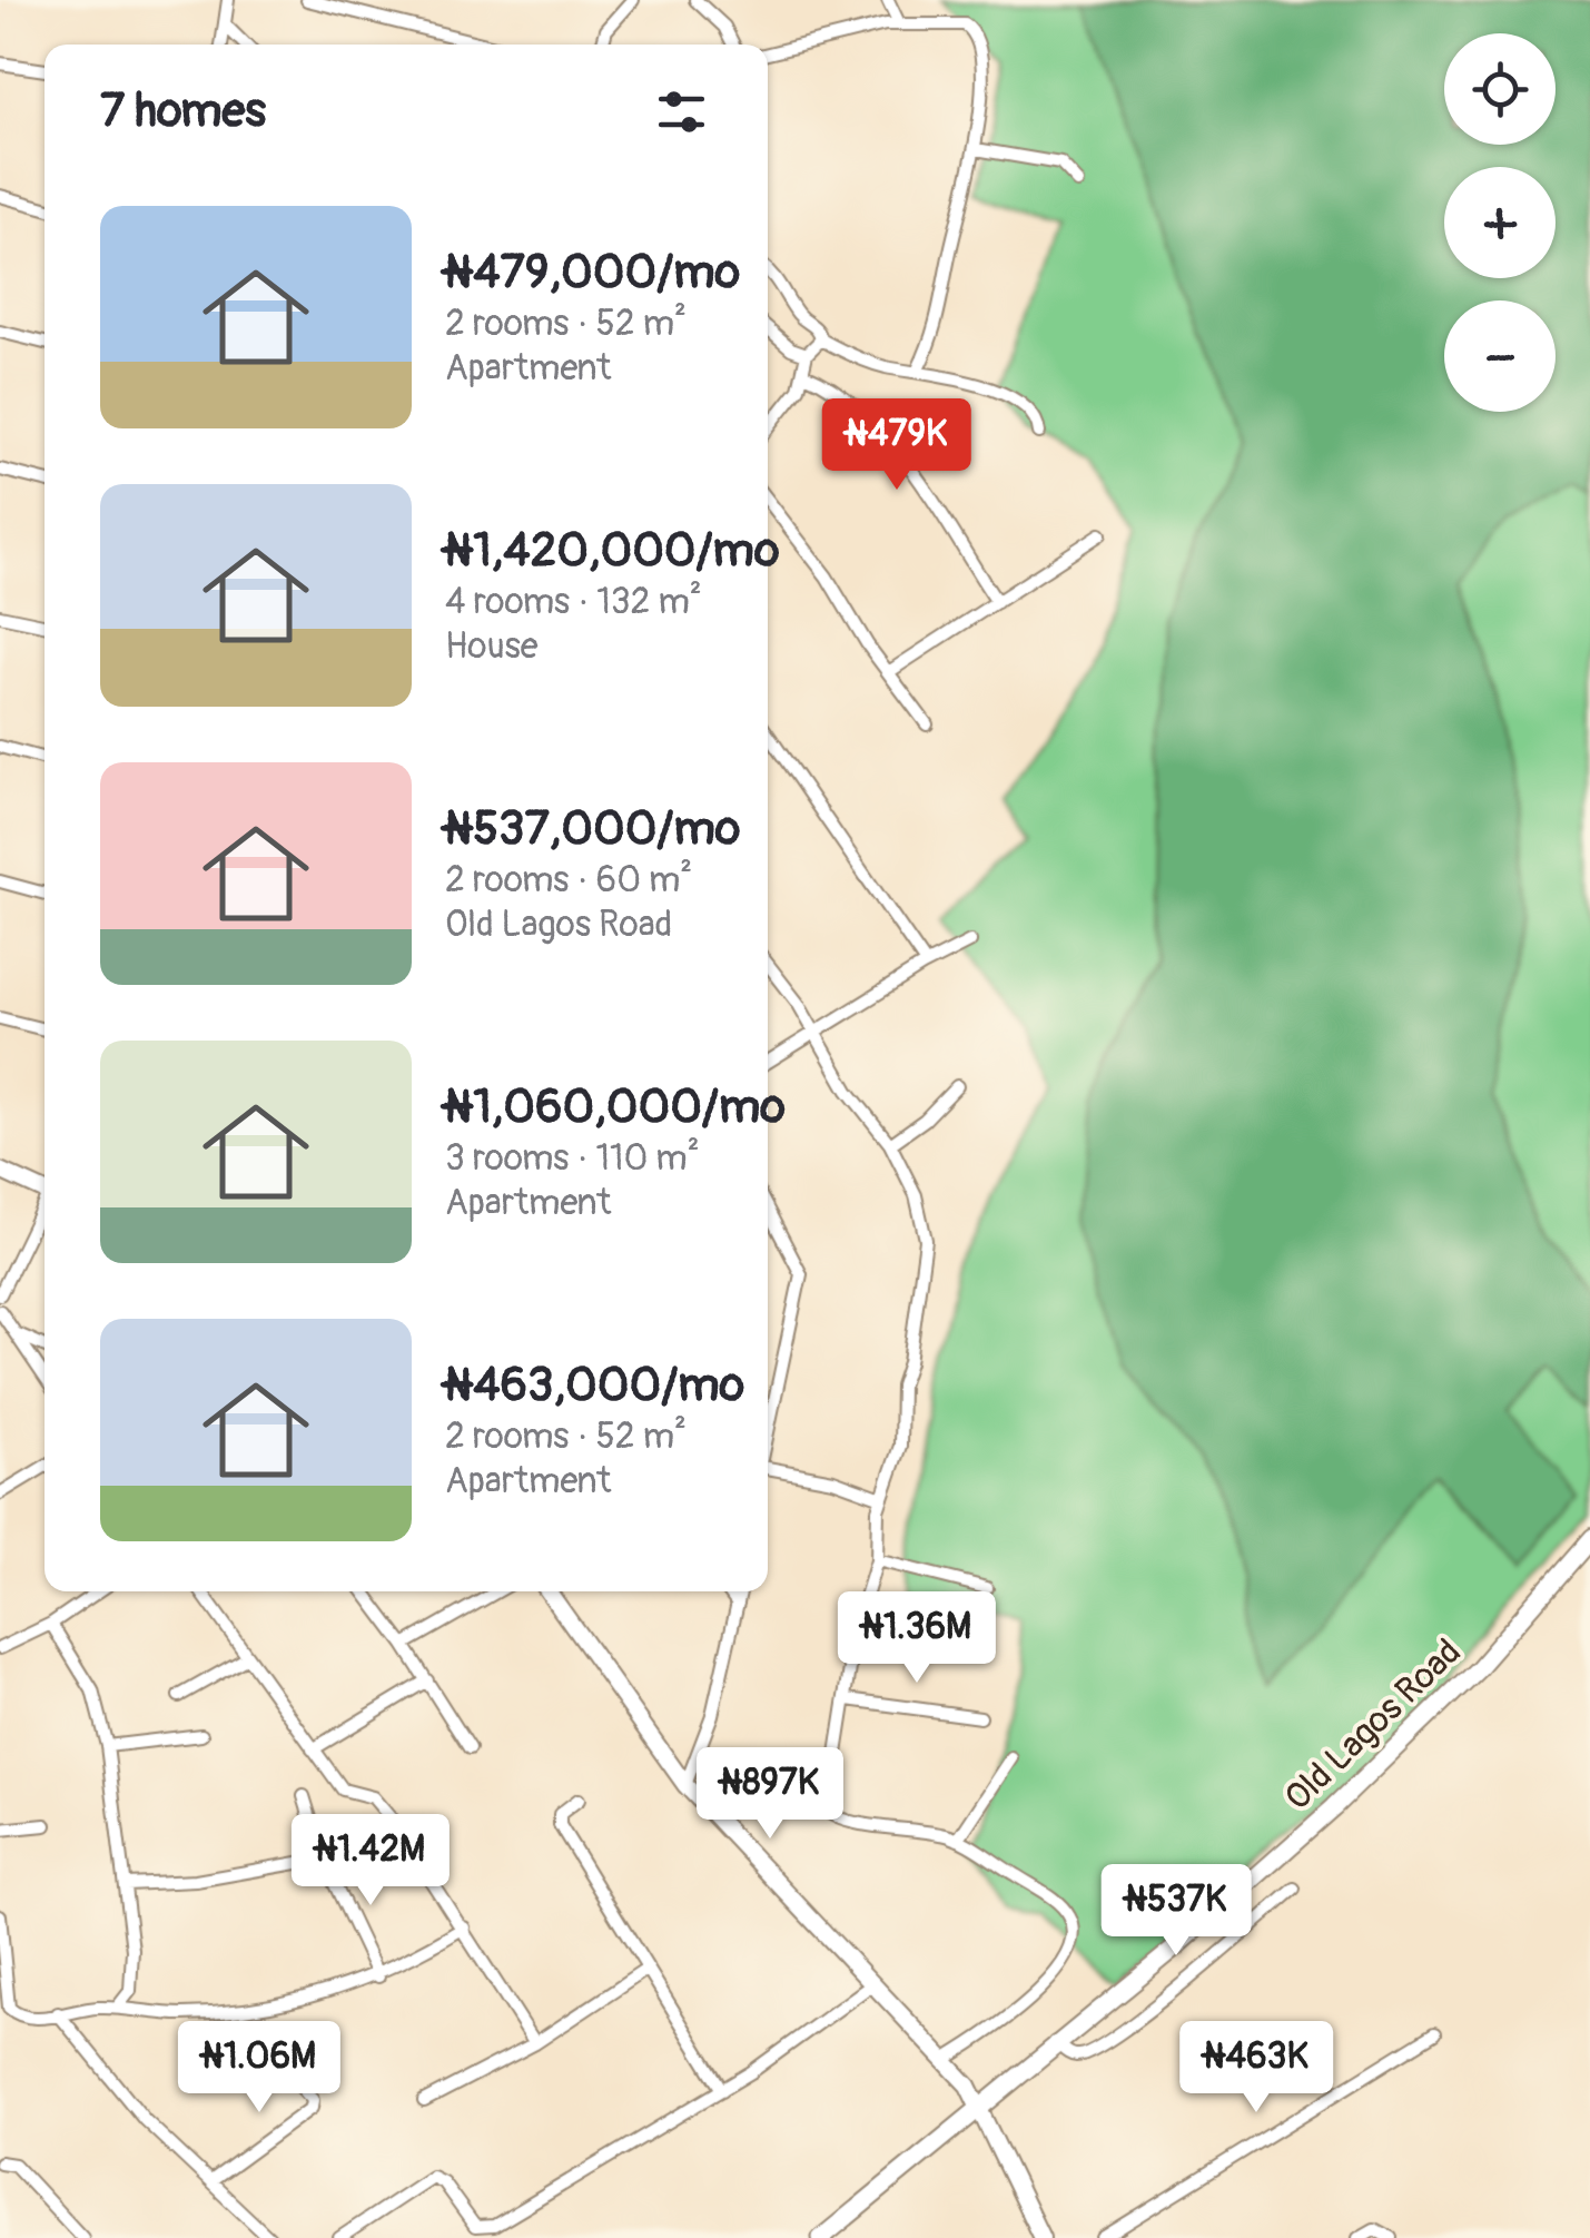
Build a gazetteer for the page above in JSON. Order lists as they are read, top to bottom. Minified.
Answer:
{"streets":{"main road":["Old Lagos Road"]},"page":{"map_buttons":["+","−"],"heading":"7 homes","list":[{"name":"₦479,000/mo","note":"2 rooms · 52 m² · Apartment"},{"name":"₦1,420,000/mo","note":"4 rooms · 132 m² · House"},{"name":"₦537,000/mo","note":"2 rooms · 60 m² · Old Lagos Road"},{"name":"₦1,060,000/mo","note":"3 rooms · 110 m² · Apartment"},{"name":"₦463,000/mo","note":"2 rooms · 52 m² · Apartment"}],"price":["₦479K","₦1.36M","₦897K","₦1.42M","₦537K","₦1.06M","₦463K"]}}
